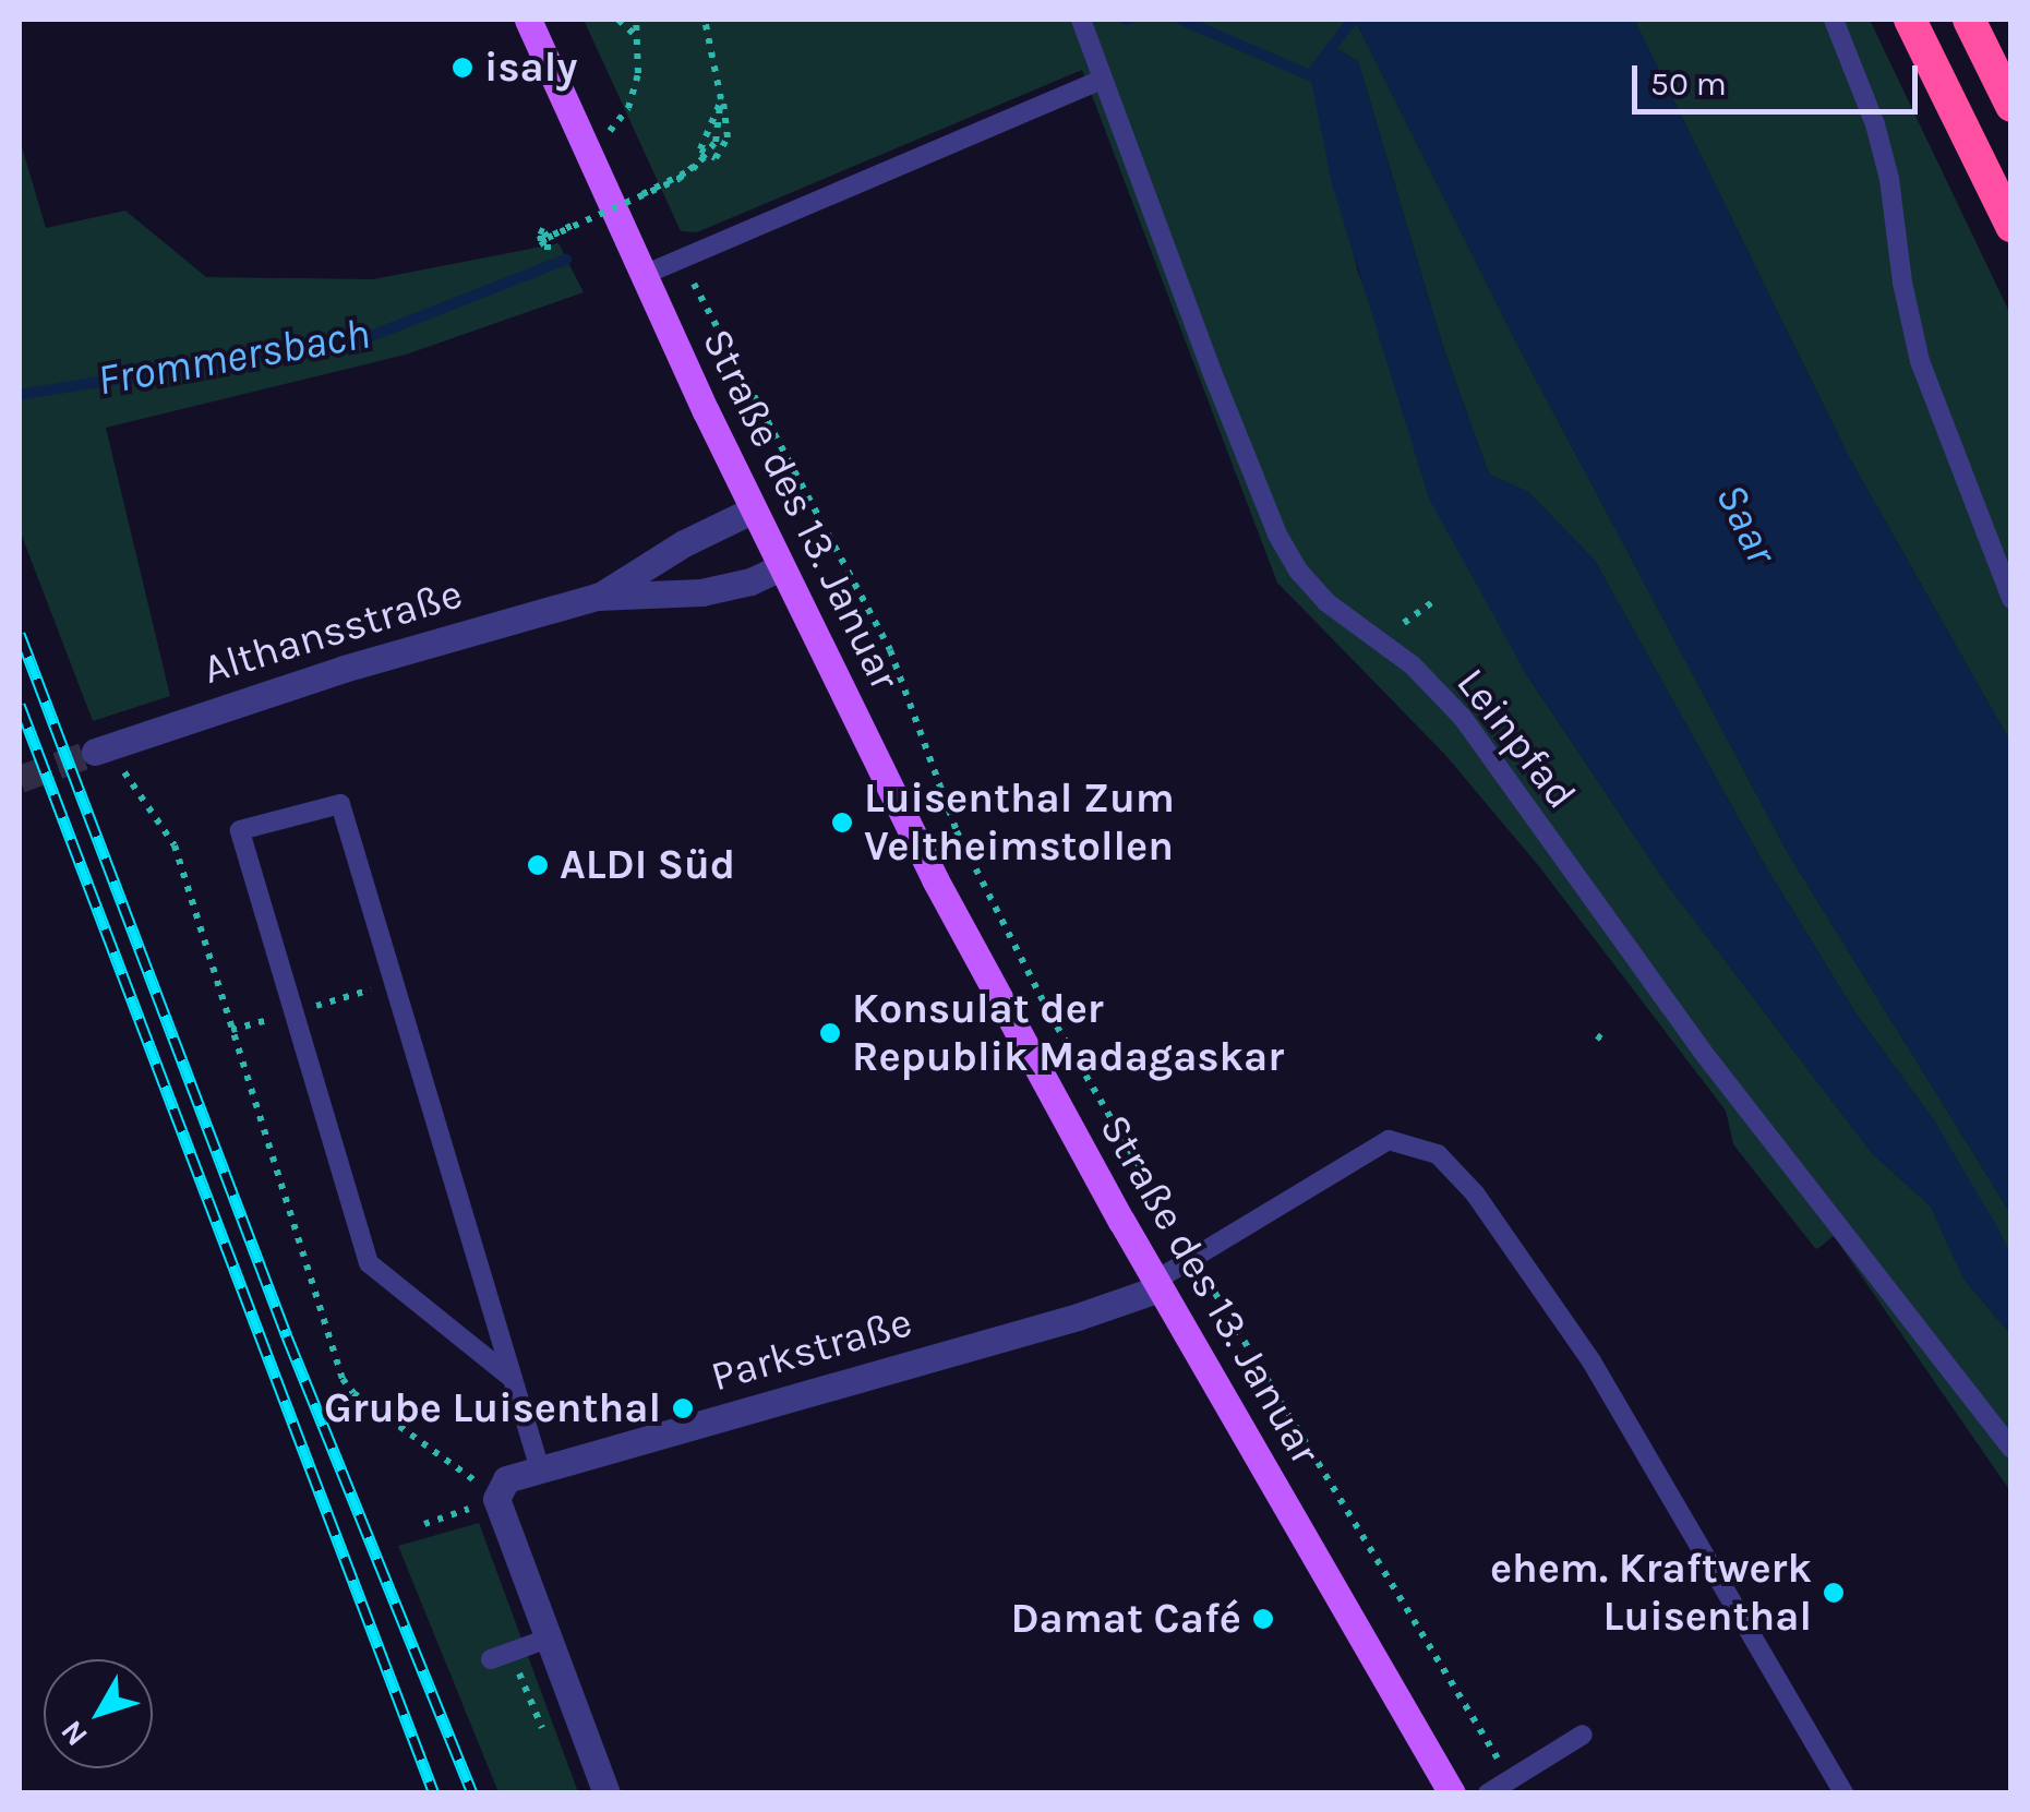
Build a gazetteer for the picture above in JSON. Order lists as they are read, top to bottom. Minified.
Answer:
{"streets":{"main road":["Straße des 13. Januar"],"street":["Althansstraße","Parkstraße"],"lane":["Leinpfad"]},"crossings":[["Straße des 13. Januar","Althansstraße"],["Straße des 13. Januar","Parkstraße"]],"water":["Frommersbach","Saar"],"places":["isaly","Luisenthal Zum Veltheimstollen","ALDI Süd","Konsulat der Republik Madagaskar","Grube Luisenthal","ehem. Kraftwerk Luisenthal","Damat Café"],"scale_bar":"50 m","north":"bottom left"}
